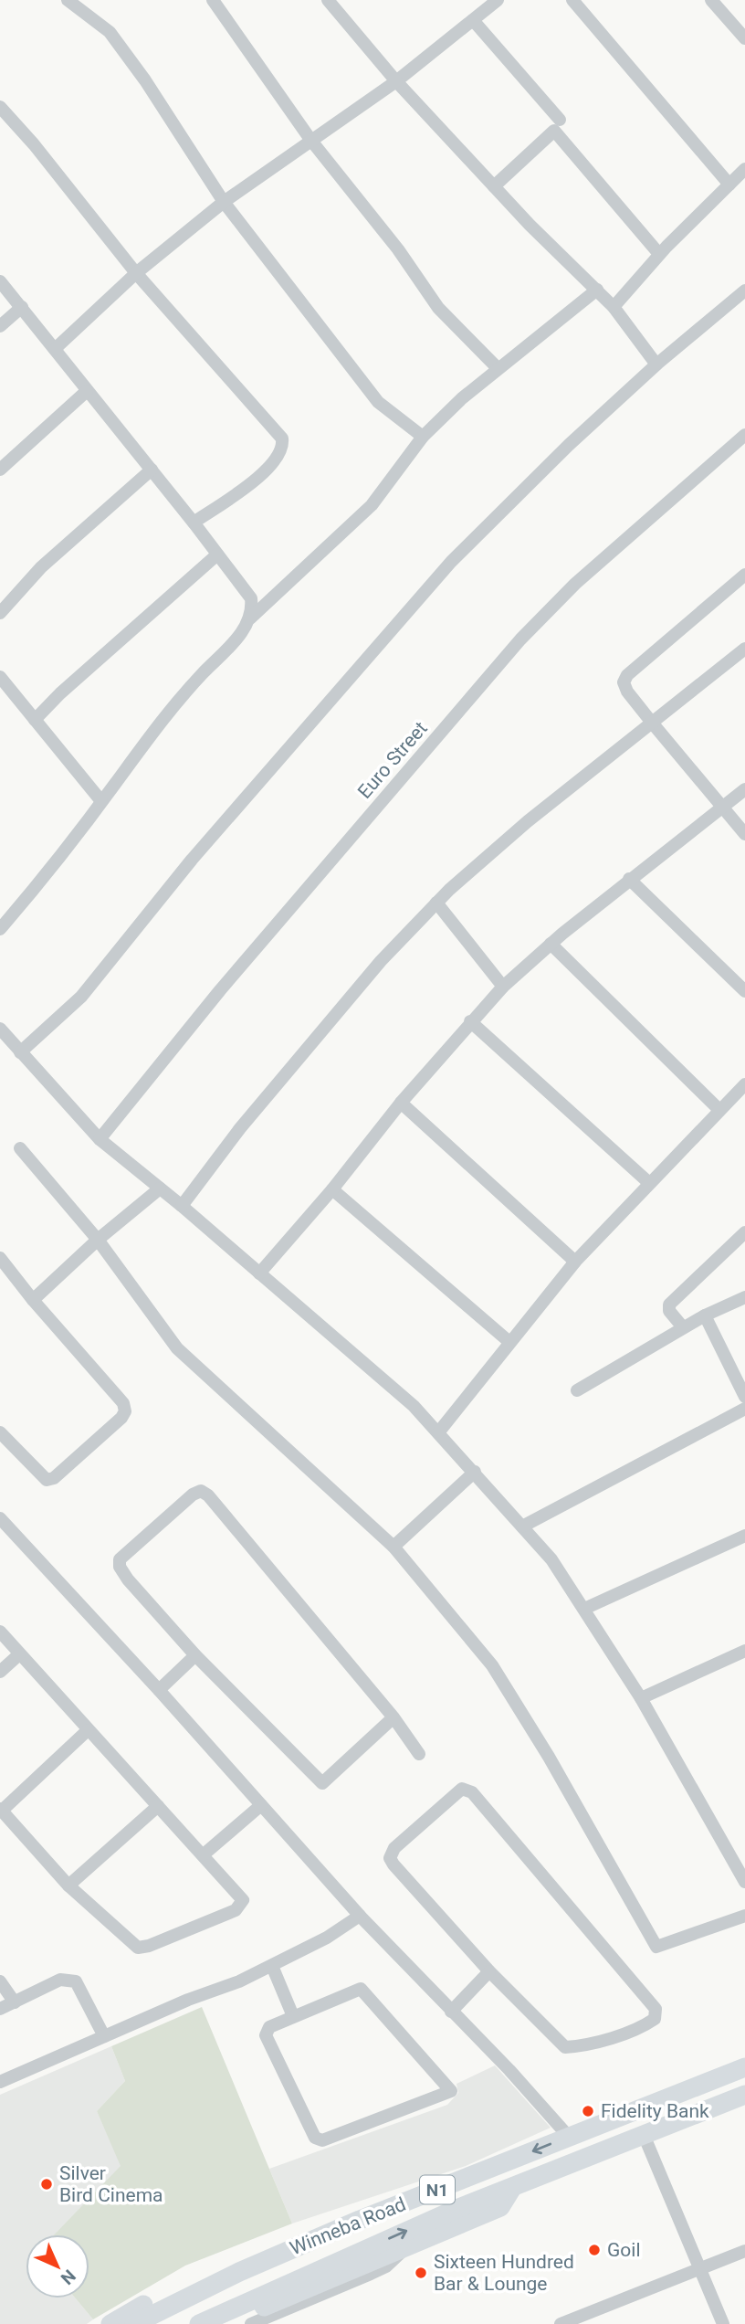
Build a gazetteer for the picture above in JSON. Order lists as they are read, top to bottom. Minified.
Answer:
{"streets":{"highway":["N1","Winneba Road"],"street":["Euro Street"]},"places":["Fidelity Bank","Silver Bird Cinema","Goil","Sixteen Hundred Bar & Lounge"],"north":"bottom right"}
